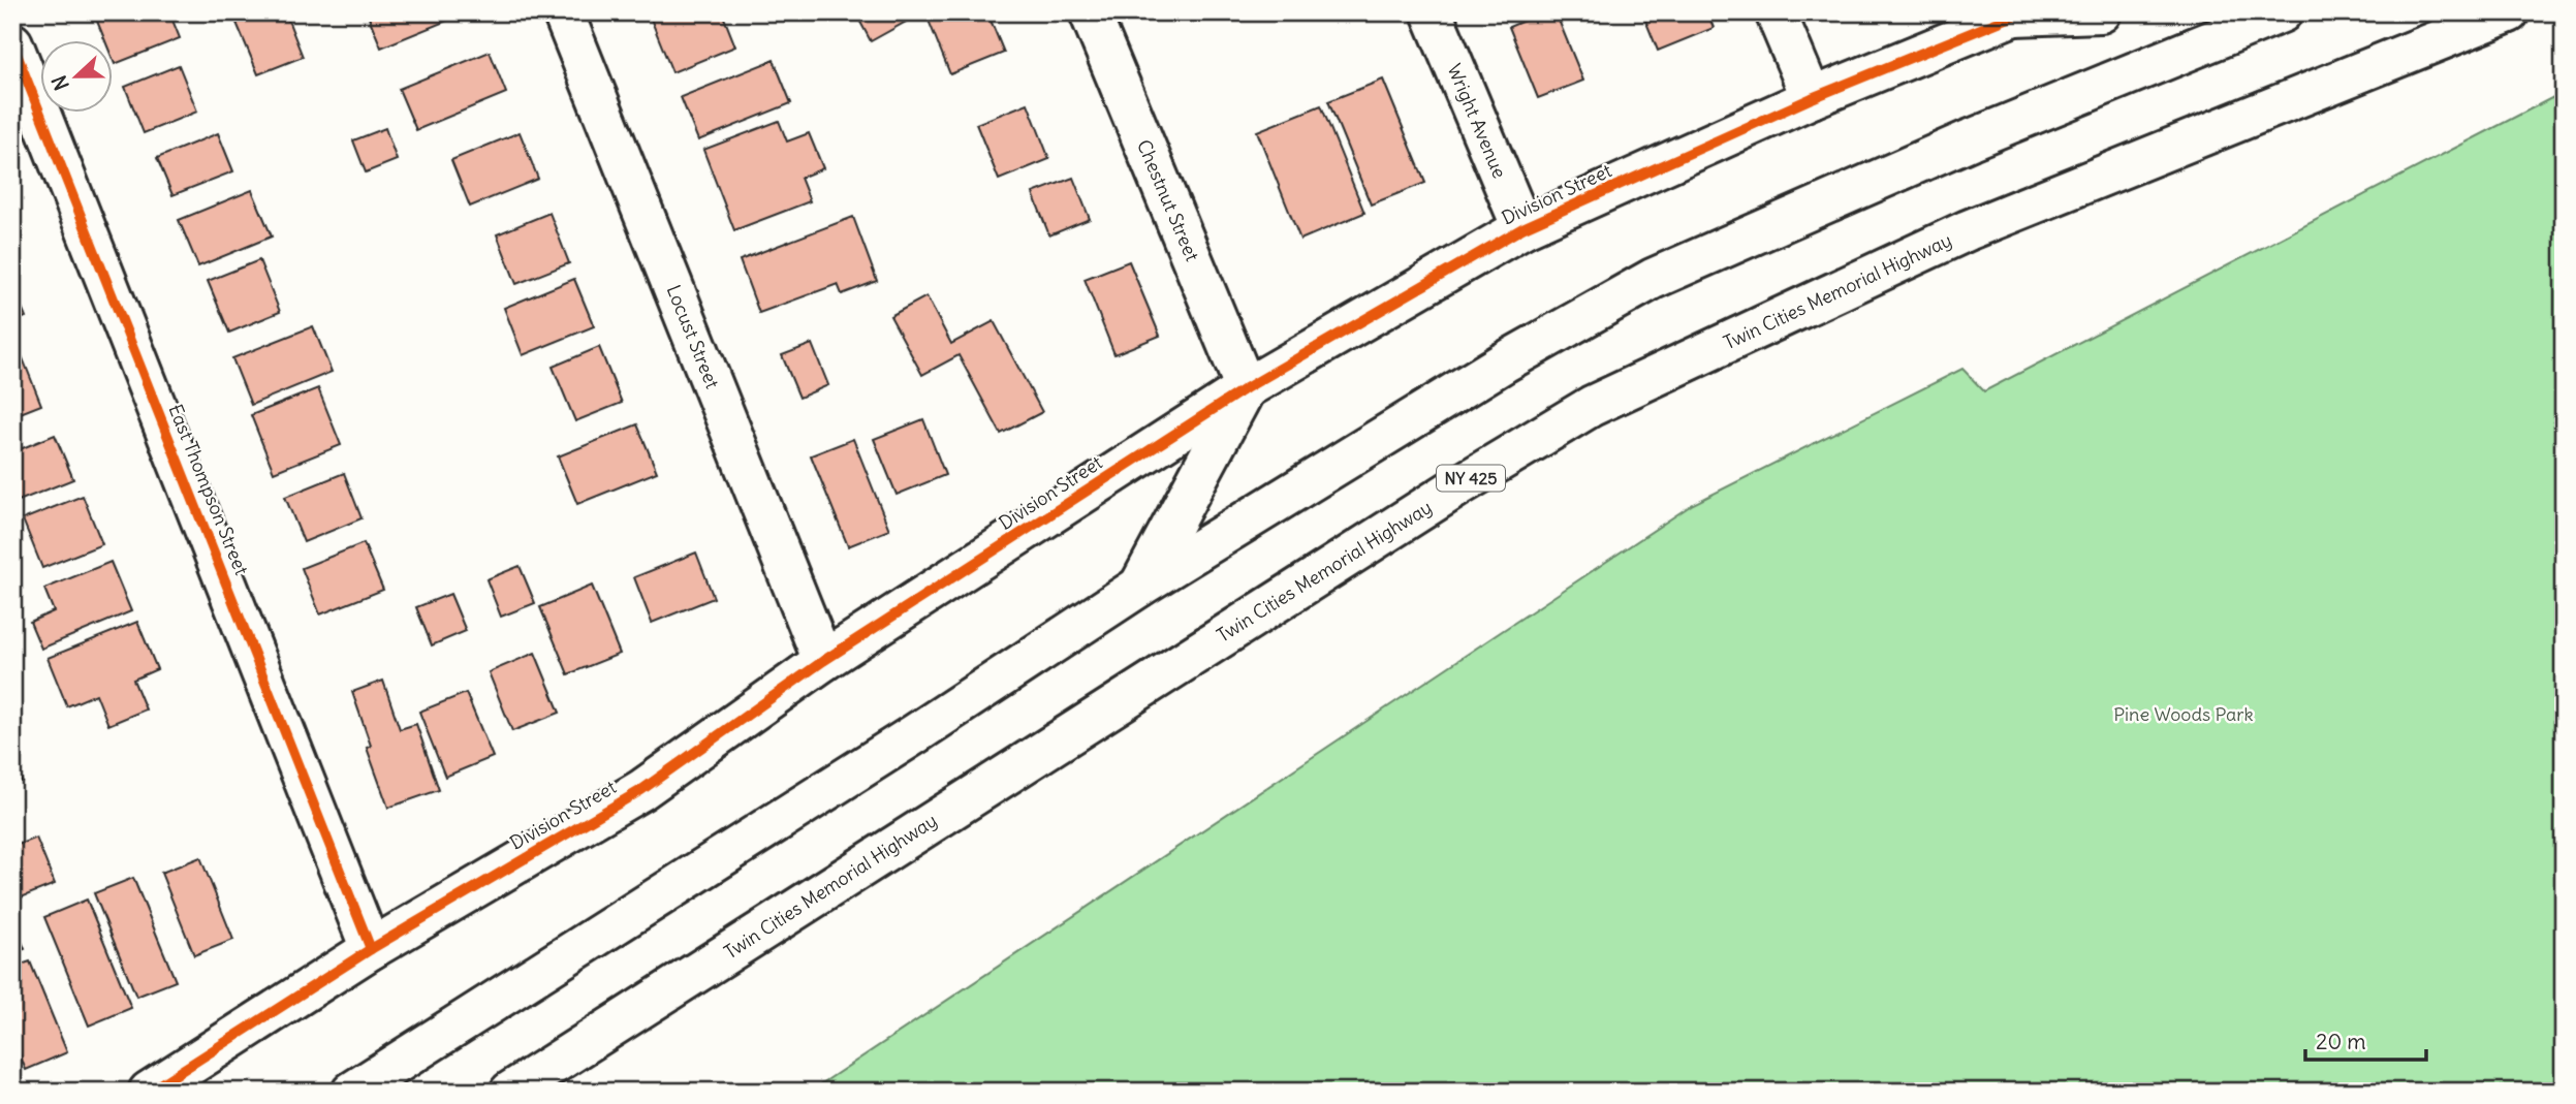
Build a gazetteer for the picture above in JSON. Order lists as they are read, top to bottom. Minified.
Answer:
{"streets":{"main road":["Wright Avenue","Division Street","Chestnut Street","Twin Cities Memorial Highway","Locust Street","NY 425","East Thompson Street"]},"crossings":[["Wright Avenue","Division Street"],["Division Street","Chestnut Street"],["Division Street","Locust Street"],["Division Street","East Thompson Street"]],"parks":["Pine Woods Park"],"scale_bar":"20 m","north":"left"}
